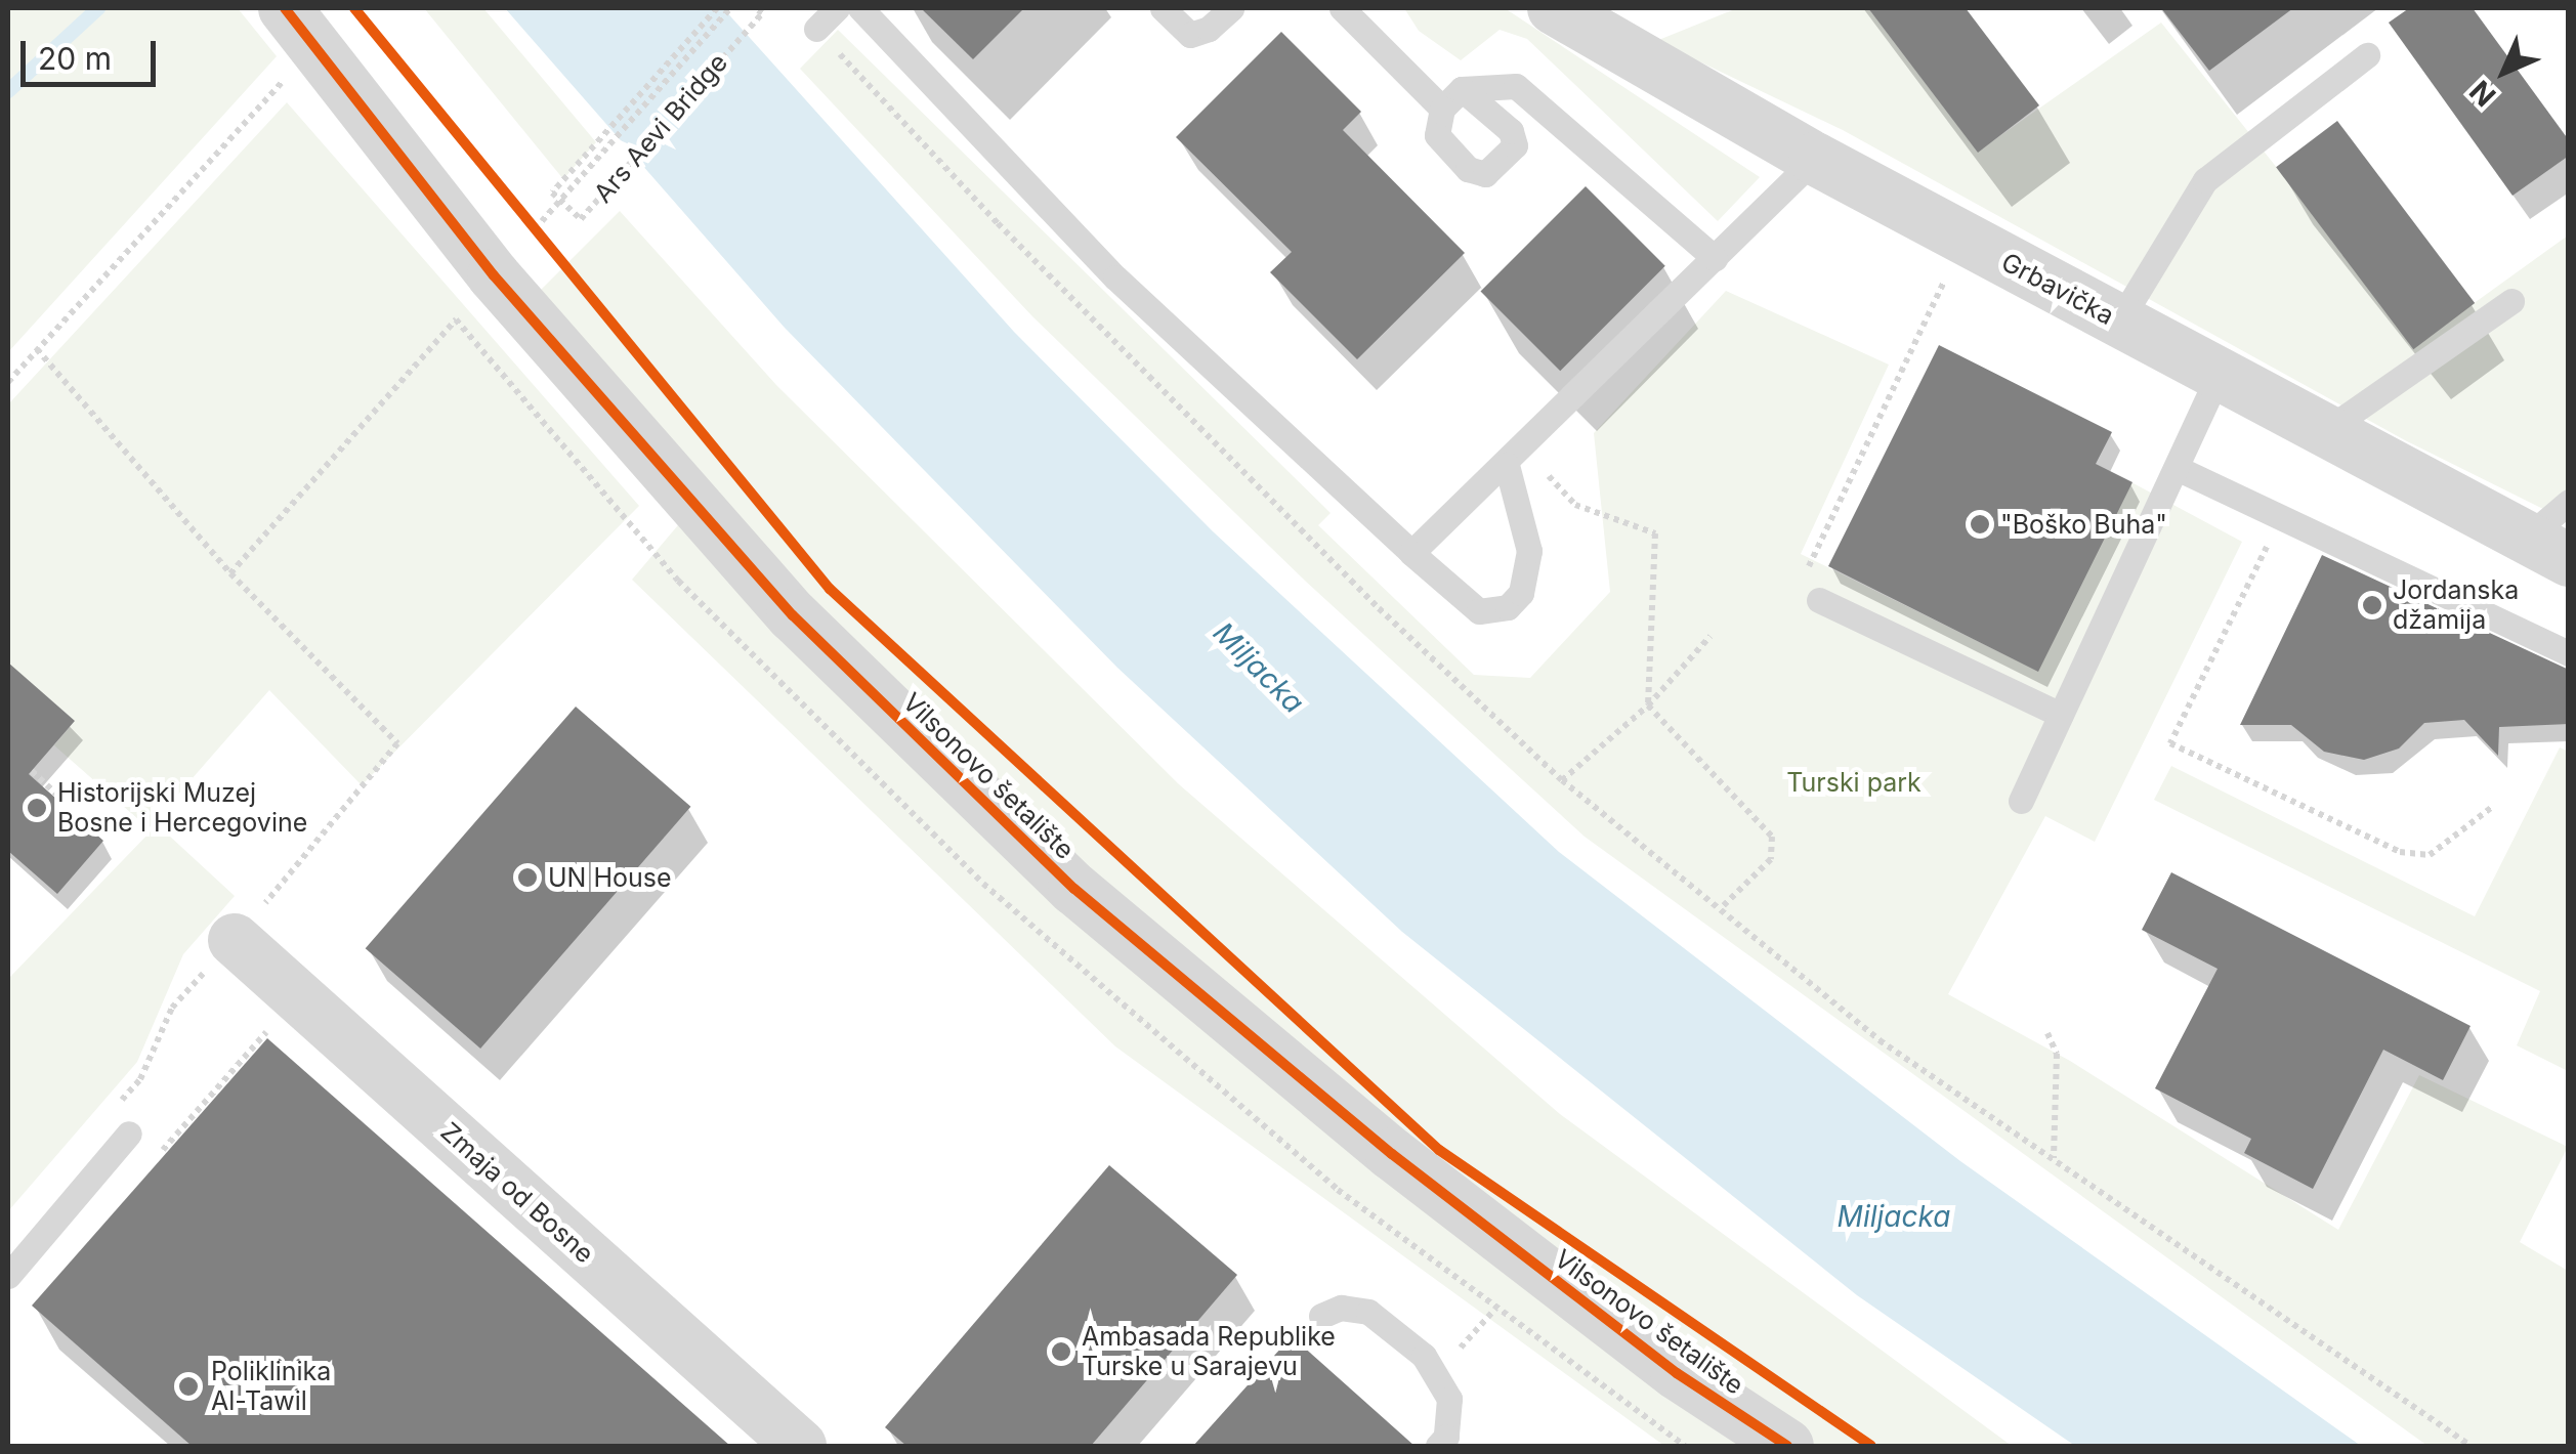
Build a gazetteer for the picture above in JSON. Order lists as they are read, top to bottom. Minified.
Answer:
{"streets":{"street":["Grbavička","Vilsonovo šetalište","Zmaja od Bosne"],"path":["Ars Aevi Bridge"]},"water":["Miljacka"],"parks":["Turski park"],"places":["\"Boško Buha\"","Jordanska džamija","Historijski Muzej Bosne i Hercegovine","UN House","Ambasada Republike Turske u Sarajevu","Poliklinika Al-Tawil"],"scale_bar":"20 m","north":"bottom left"}
